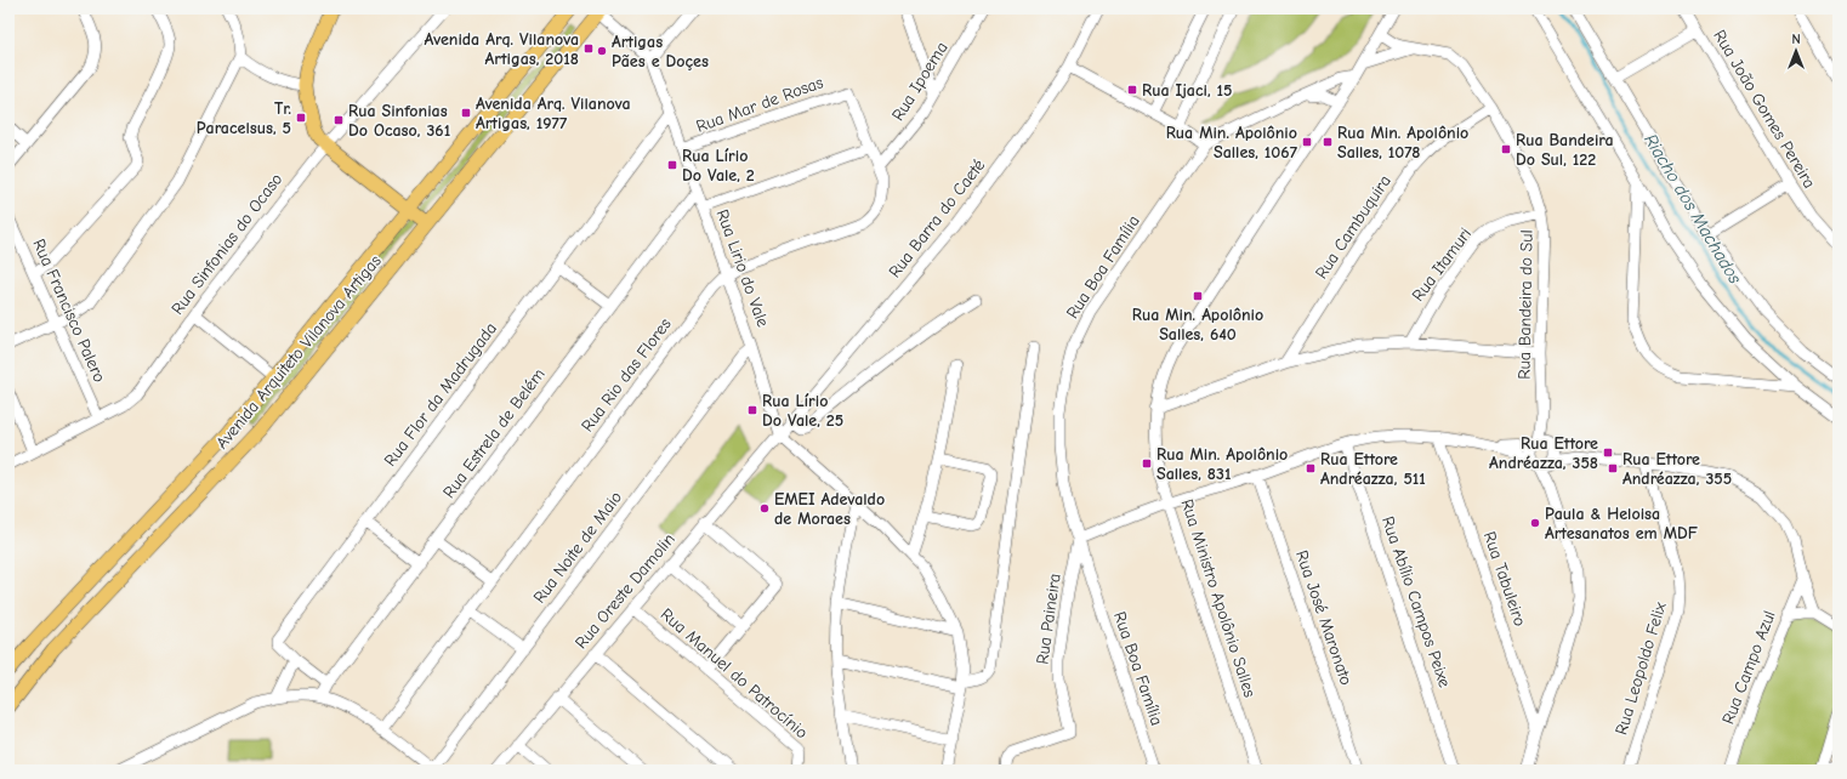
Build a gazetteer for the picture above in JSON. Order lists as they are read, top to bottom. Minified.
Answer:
{"streets":{"main road":["Avenida Arquiteto Vilanova Artigas"],"street":["Rua Ipoema","Rua Mar de Rosas","Rua João Gomes Pereira","Rua Barra do Caeté","Rua Cambuquira","Rua Sinfonias do Ocaso","Rua Itamuri","Rua Boa Família","Rua Lirio do Vale","Rua Bandeira do Sul","Rua Francisco Palero","Rua Rio das Flores","Rua Flor da Madrugada","Rua Estrela de Belém","Rua Noite de Maio","Rua Tabuleiro","Rua Oreste Damolin","Rua Ministro Apolônio Salles","Rua Abílio Campos Peixe","Rua José Maronato","Rua Paineira","Rua Campo Azul","Rua Leopoldo Felix","Rua Manuel do Patrocínio"]},"crossings":[["Rua Ipoema","Rua Rio das Flores"],["Rua Mar de Rosas","Rua Lirio do Vale"],["Rua Mar de Rosas","Rua Rio das Flores"],["Rua Barra do Caeté","Rua Lirio do Vale"],["Rua Barra do Caeté","Rua Oreste Damolin"],["Rua Cambuquira","Rua Bandeira do Sul"],["Rua Sinfonias do Ocaso","Rua Francisco Palero"],["Rua Itamuri","Rua Bandeira do Sul"],["Rua Boa Família","Rua Ministro Apolônio Salles"],["Rua Boa Família","Rua Paineira"],["Rua Lirio do Vale","Rua Rio das Flores"],["Rua Lirio do Vale","Rua Flor da Madrugada"],["Rua Lirio do Vale","Rua Estrela de Belém"],["Rua Lirio do Vale","Rua Noite de Maio"],["Rua Lirio do Vale","Rua Oreste Damolin"],["Rua Bandeira do Sul","Rua Ministro Apolônio Salles"],["Rua Flor da Madrugada","Rua Estrela de Belém"],["Rua Oreste Damolin","Rua Manuel do Patrocínio"]],"water":["Riacho dos Machados"],"places":{"transit":["Avenida Arq. Vilanova Artigas, 2018","Rua Ijaci, 15","Avenida Arq. Vilanova Artigas, 1977","Tr. Paracelsus, 5","Rua Sinfonias Do Ocaso, 361","Rua Min. Apolônio Salles, 1067","Rua Min. Apolônio Salles, 1078","Rua Bandeira Do Sul, 122","Rua Lírio Do Vale, 2","Rua Min. Apolônio Salles, 640","Rua Lírio Do Vale, 25","Rua Ettore Andréazza, 358","Rua Min. Apolônio Salles, 831","Rua Ettore Andréazza, 511","Rua Ettore Andréazza, 355"],"other":["Artigas Pães e Doçes","EMEI Adevaldo de Moraes","Paula & Heloisa Artesanatos em MDF"]},"north":"top"}
